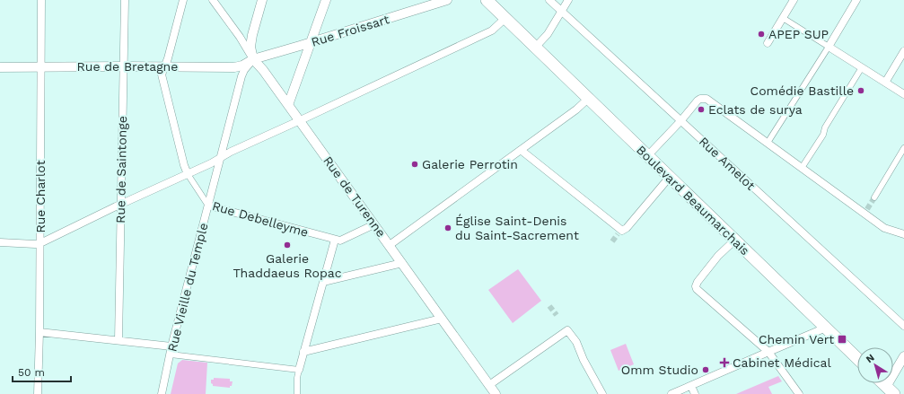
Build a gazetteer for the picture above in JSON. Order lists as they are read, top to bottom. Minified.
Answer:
{"streets":{"main road":["Boulevard Beaumarchais"],"street":["Rue Froissart","Rue de Bretagne","Rue Amelot","Rue de Saintonge","Rue Charlot","Rue de Turenne","Rue Debelleyme","Rue Vieille du Temple"]},"crossings":[["Rue Froissart","Rue de Bretagne"],["Rue Froissart","Rue de Turenne"],["Rue Froissart","Rue Vieille du Temple"],["Rue de Bretagne","Rue de Saintonge"],["Rue de Bretagne","Rue Charlot"],["Rue de Bretagne","Rue de Turenne"],["Rue de Bretagne","Rue Debelleyme"],["Rue de Bretagne","Rue Vieille du Temple"],["Rue de Turenne","Rue Vieille du Temple"],["Rue Debelleyme","Rue Vieille du Temple"]],"places":{"other":["APEP SUP","Comédie Bastille","Eclats de surya","Galerie Perrotin","Église Saint-Denis du Saint-Sacrement","Galerie Thaddaeus Ropac","Omm Studio"],"transit":["Chemin Vert"],"health":["Cabinet Médical"]},"scale_bar":"50 m","north":"top left"}
